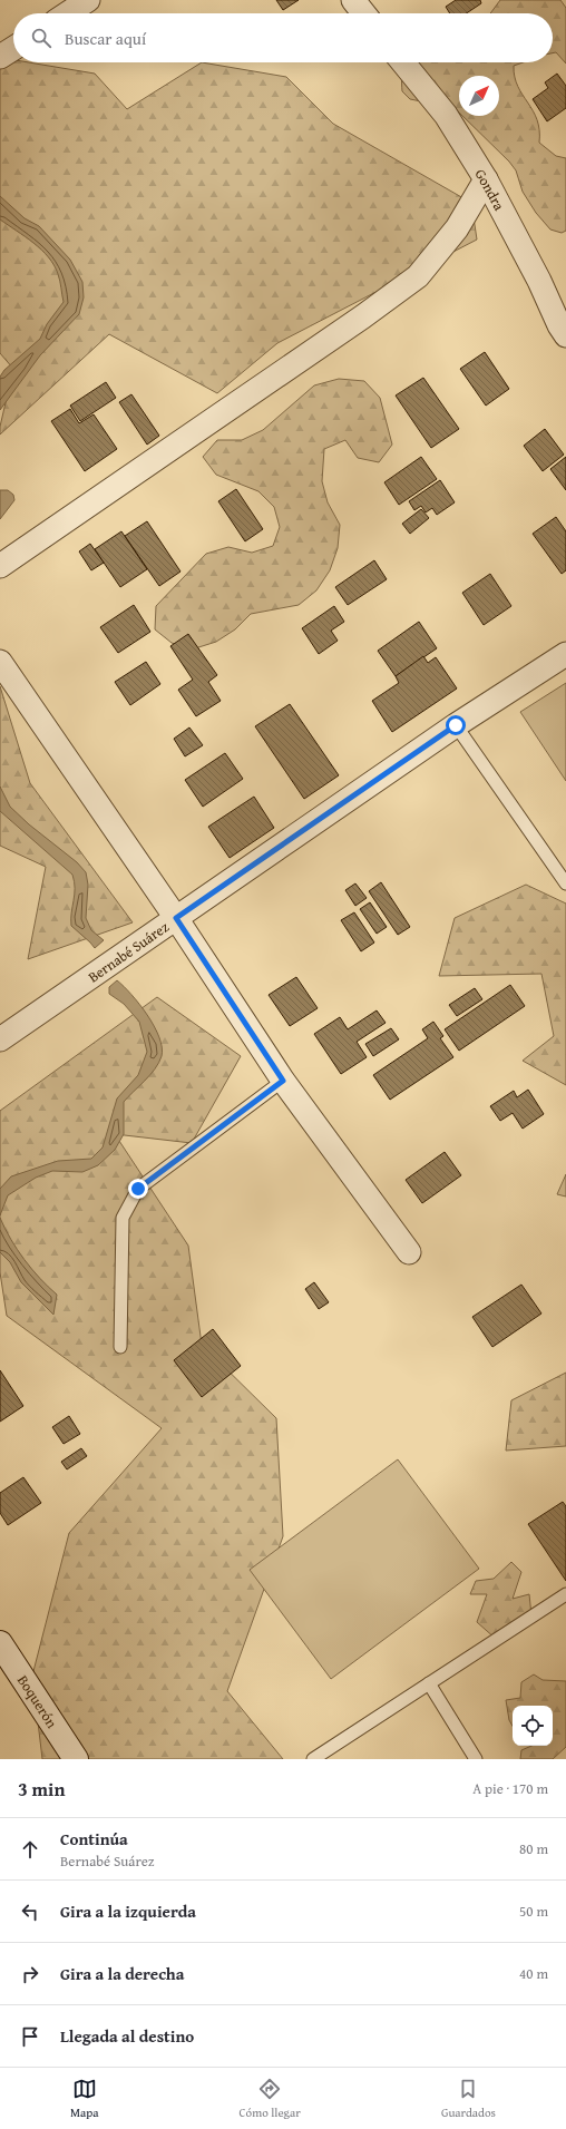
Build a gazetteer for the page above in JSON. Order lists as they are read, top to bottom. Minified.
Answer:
{"streets":{"street":["Gondra","Bernabé Suárez","Boquerón"]},"north":"top right","page":{"search":"Buscar aquí","heading":["3 min","A pie · 170 m"],"list":[["Continúa","Bernabé Suárez","80 m"],["Gira a la izquierda","50 m"],["Gira a la derecha","40 m"],"Llegada al destino"],"nav":["Mapa","Cómo llegar","Guardados"]}}
